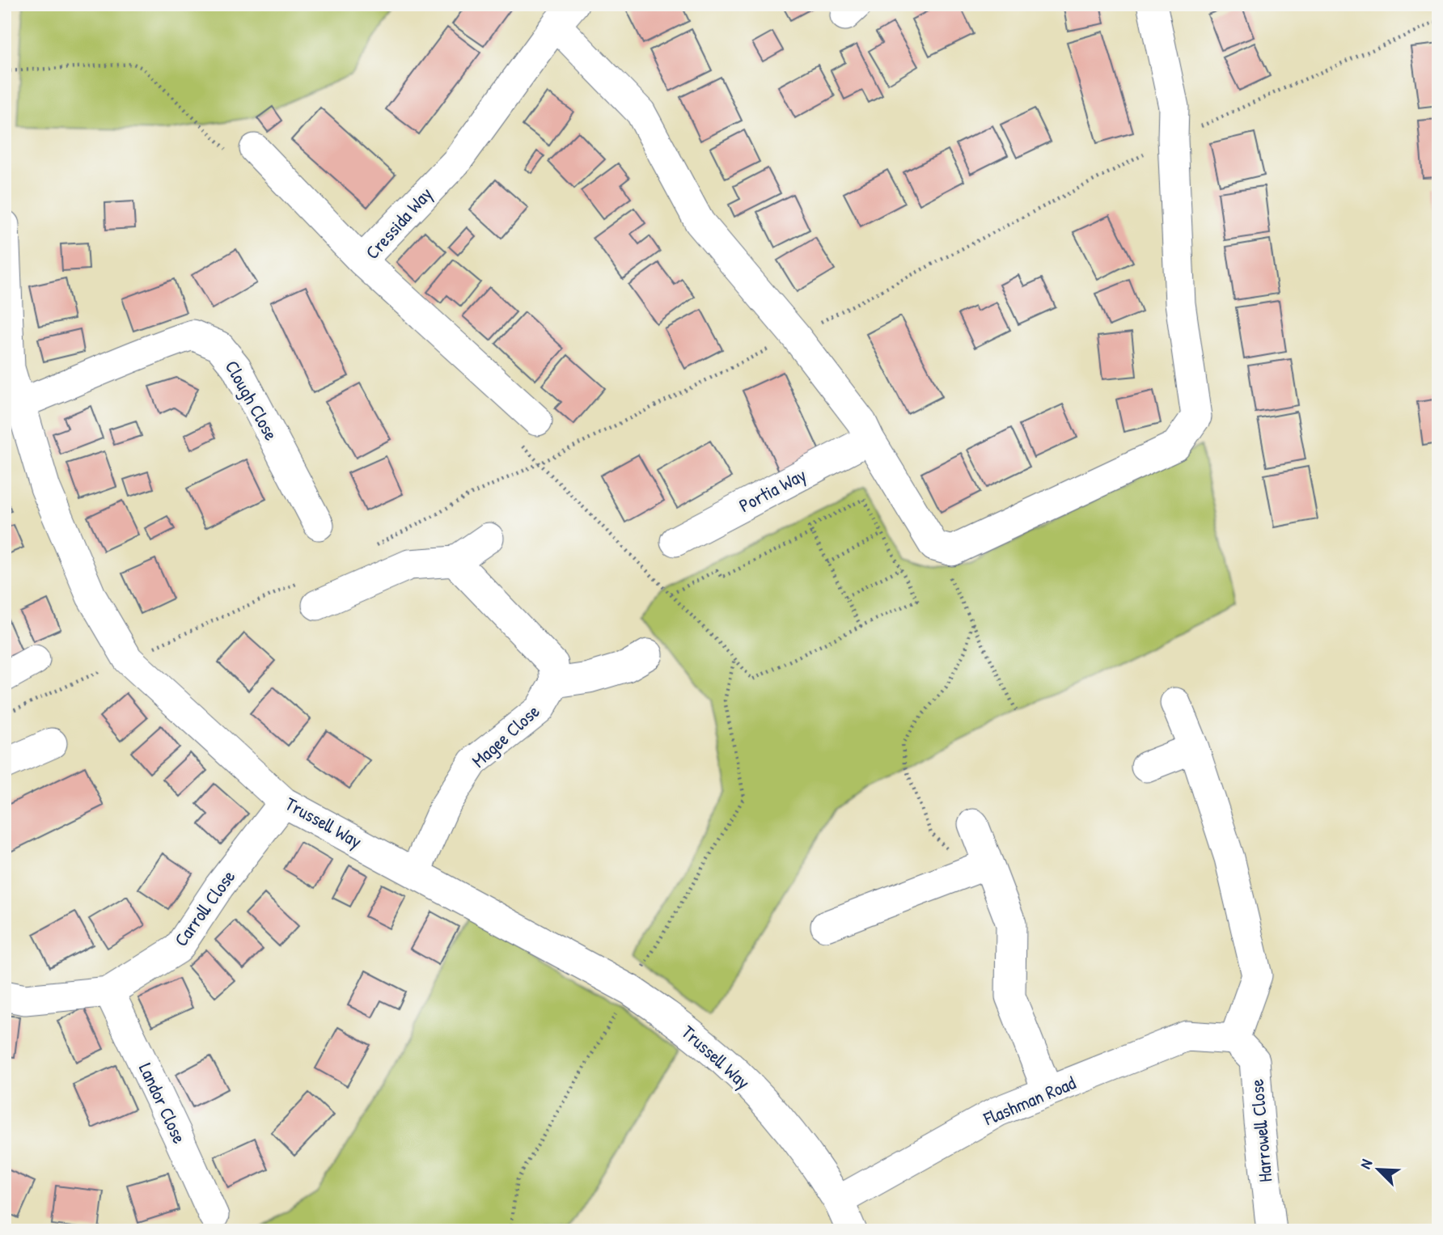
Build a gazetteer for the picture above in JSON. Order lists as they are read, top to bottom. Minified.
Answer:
{"streets":{"street":["Cressida Way","Clough Close","Portia Way","Magee Close","Trussell Way","Carroll Close","Flashman Road","Landor Close","Harrowell Close"]},"crossings":[["Clough Close","Trussell Way"],["Magee Close","Trussell Way"],["Trussell Way","Carroll Close"],["Trussell Way","Flashman Road"],["Carroll Close","Landor Close"],["Flashman Road","Harrowell Close"]],"north":"top left"}
